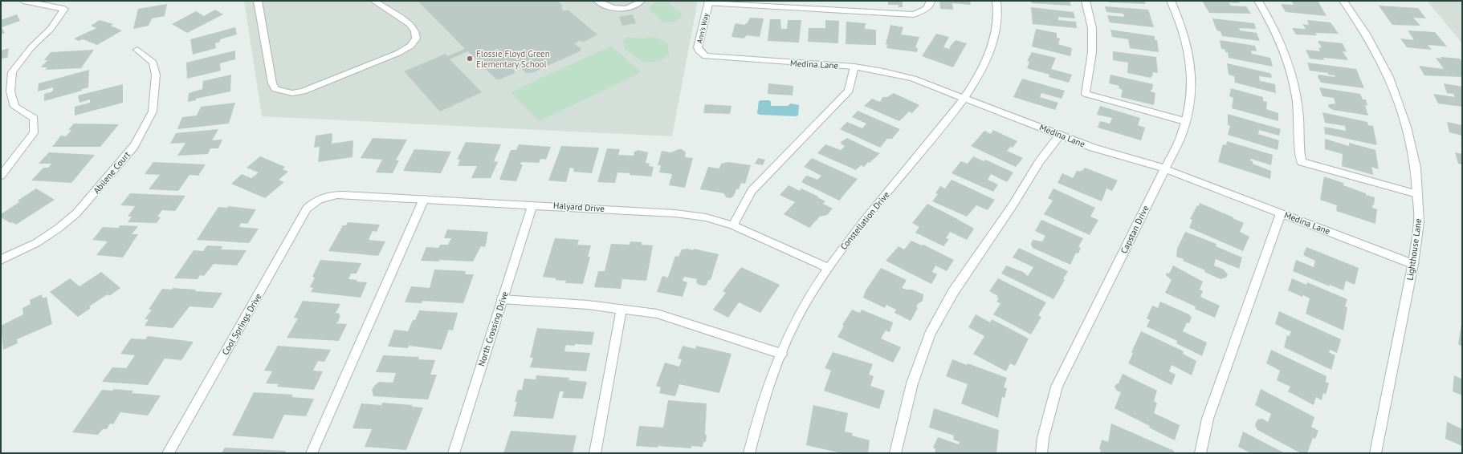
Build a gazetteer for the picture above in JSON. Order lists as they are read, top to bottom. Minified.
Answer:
{"streets":{"street":["Ann's Way","Medina Lane","Abilene Court","Halyard Drive","Constellation Drive","Capstan Drive","Lighthouse Lane","Cool Springs Drive","North Crossing Drive"]},"crossings":[["Ann's Way","Medina Lane"],["Medina Lane","Constellation Drive"],["Medina Lane","Capstan Drive"],["Medina Lane","Lighthouse Lane"],["Halyard Drive","Constellation Drive"],["Halyard Drive","Cool Springs Drive"],["Halyard Drive","North Crossing Drive"]],"places":["Flossie Floyd Green Elementary School"]}
